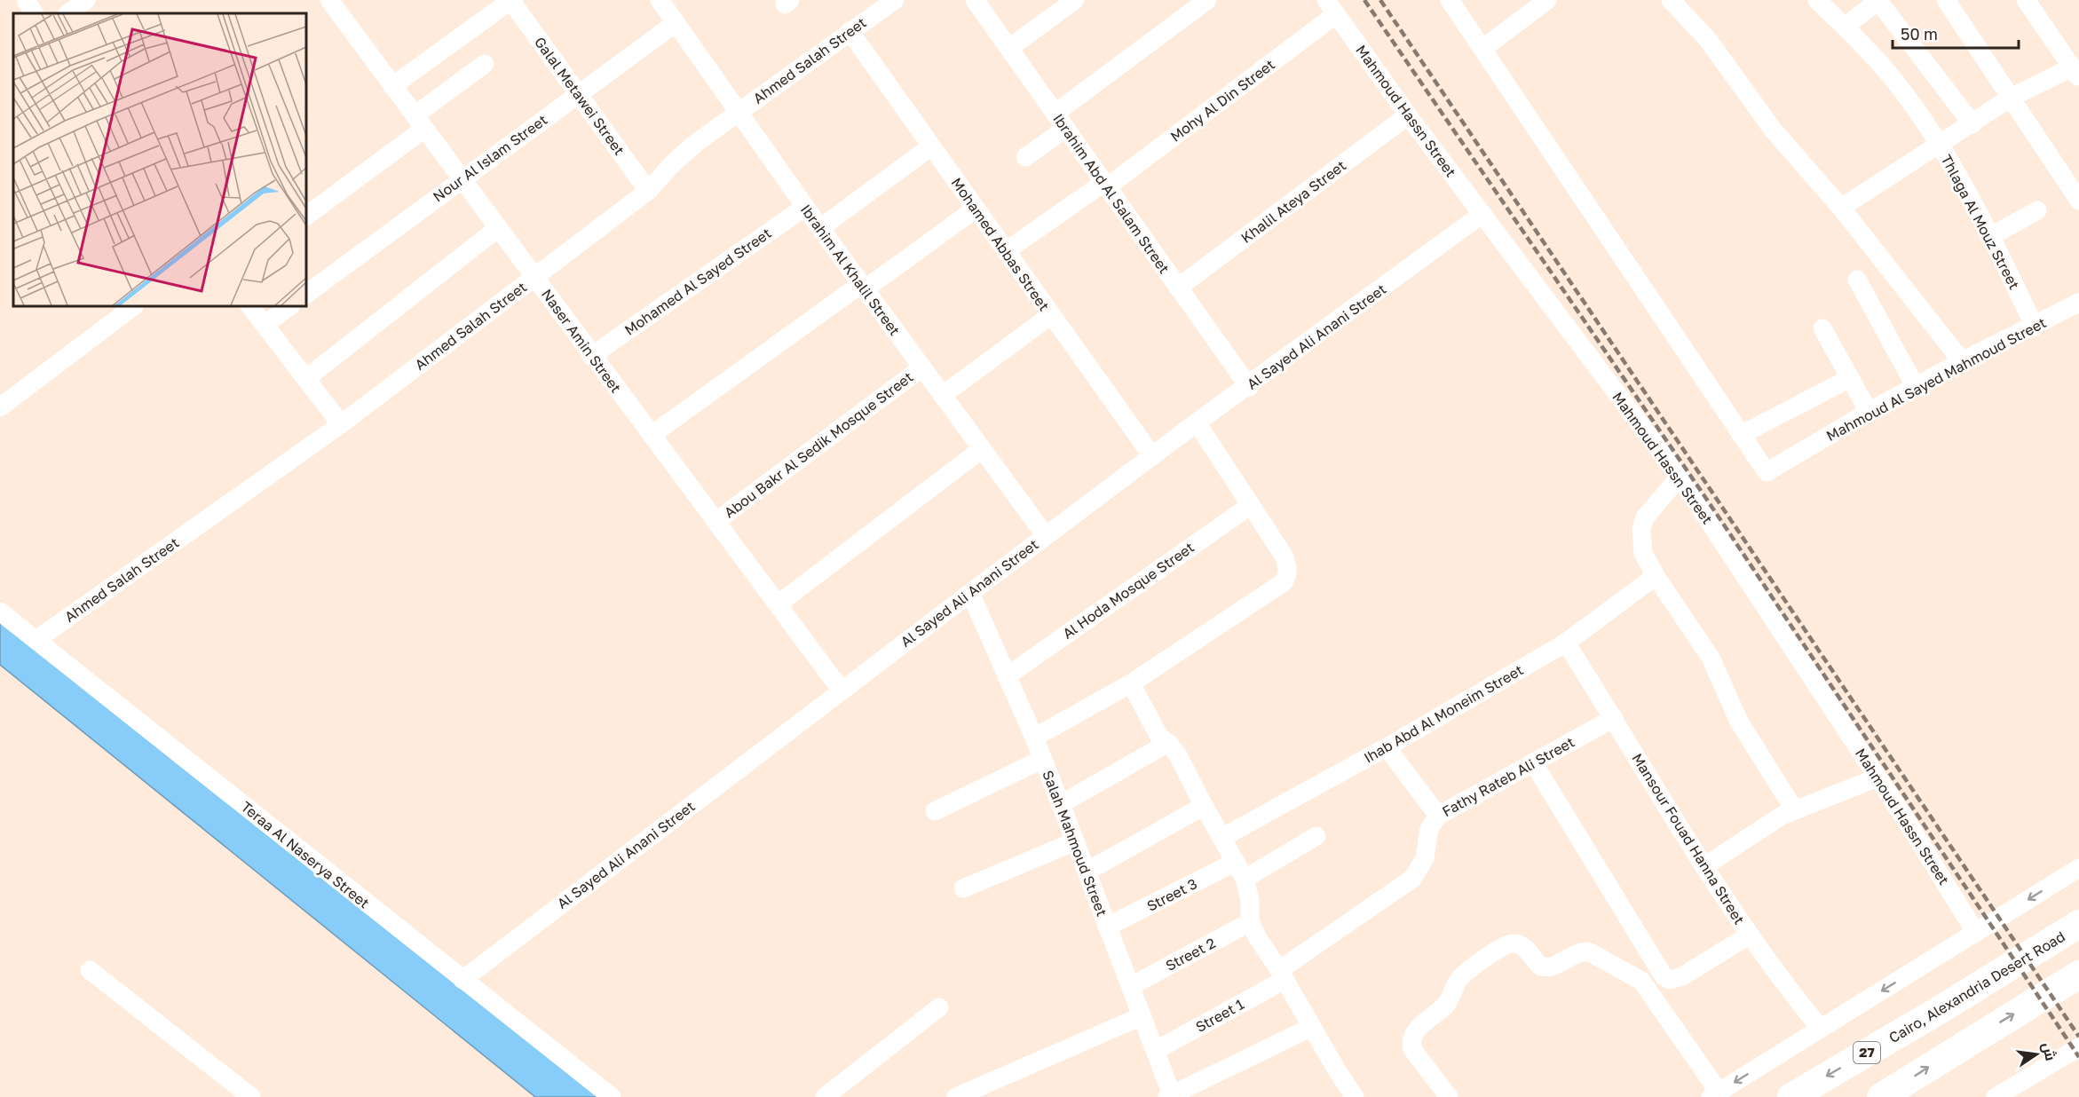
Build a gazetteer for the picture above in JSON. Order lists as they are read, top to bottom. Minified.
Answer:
{"streets":{"highway":["Cairo, Alexandria Desert Road","27"],"street":["Ahmed Salah Street","Galal Metawei Street","Mohy Al Din Street","Mahmoud Hassn Street","Nour Al Islam Street","Ibrahim Abd Al Salam Street","Khalil Ateya Street","Thlaga Al Mouz Street","Mohamed Abbas Street","Ibrahim Al Khalil Street","Mohamed Al Sayed Street","Al Sayed Ali Anani Street","Naser Amin Street","Mahmoud Al Sayed Mahmoud Street","Abou Bakr Al Sedik Mosque Street","Al Hoda Mosque Street","Ihab Abd Al Moneim Street","Fathy Rateb Ali Street","Mansour Fouad Hanna Street","Salah Mahmoud Street","Teraa Al Naserya Street","Street 3","Street 2","Street 1"]},"crossings":[["Ahmed Salah Street","Galal Metawei Street"],["Ahmed Salah Street","Mohamed Abbas Street"],["Ahmed Salah Street","Ibrahim Al Khalil Street"],["Ahmed Salah Street","Naser Amin Street"],["Ahmed Salah Street","Teraa Al Naserya Street"],["Galal Metawei Street","Nour Al Islam Street"],["Mohy Al Din Street","Mahmoud Hassn Street"],["Mohy Al Din Street","Ibrahim Abd Al Salam Street"],["Mohy Al Din Street","Mohamed Abbas Street"],["Mahmoud Hassn Street","Khalil Ateya Street"],["Mahmoud Hassn Street","Al Sayed Ali Anani Street"],["Nour Al Islam Street","Ibrahim Al Khalil Street"],["Nour Al Islam Street","Naser Amin Street"],["Ibrahim Abd Al Salam Street","Khalil Ateya Street"],["Ibrahim Abd Al Salam Street","Al Sayed Ali Anani Street"],["Thlaga Al Mouz Street","Mahmoud Al Sayed Mahmoud Street"],["Mohamed Abbas Street","Al Sayed Ali Anani Street"],["Ibrahim Al Khalil Street","Mohamed Al Sayed Street"],["Ibrahim Al Khalil Street","Al Sayed Ali Anani Street"],["Ibrahim Al Khalil Street","Abou Bakr Al Sedik Mosque Street"],["Mohamed Al Sayed Street","Naser Amin Street"],["Al Sayed Ali Anani Street","Naser Amin Street"],["Al Sayed Ali Anani Street","Salah Mahmoud Street"],["Al Sayed Ali Anani Street","Teraa Al Naserya Street"],["Naser Amin Street","Abou Bakr Al Sedik Mosque Street"],["Al Hoda Mosque Street","Salah Mahmoud Street"],["Ihab Abd Al Moneim Street","Mansour Fouad Hanna Street"],["Fathy Rateb Ali Street","Mansour Fouad Hanna Street"],["Fathy Rateb Ali Street","Street 1"],["Salah Mahmoud Street","Street 3"],["Salah Mahmoud Street","Street 2"],["Salah Mahmoud Street","Street 1"]],"scale_bar":"50 m","north":"right"}
